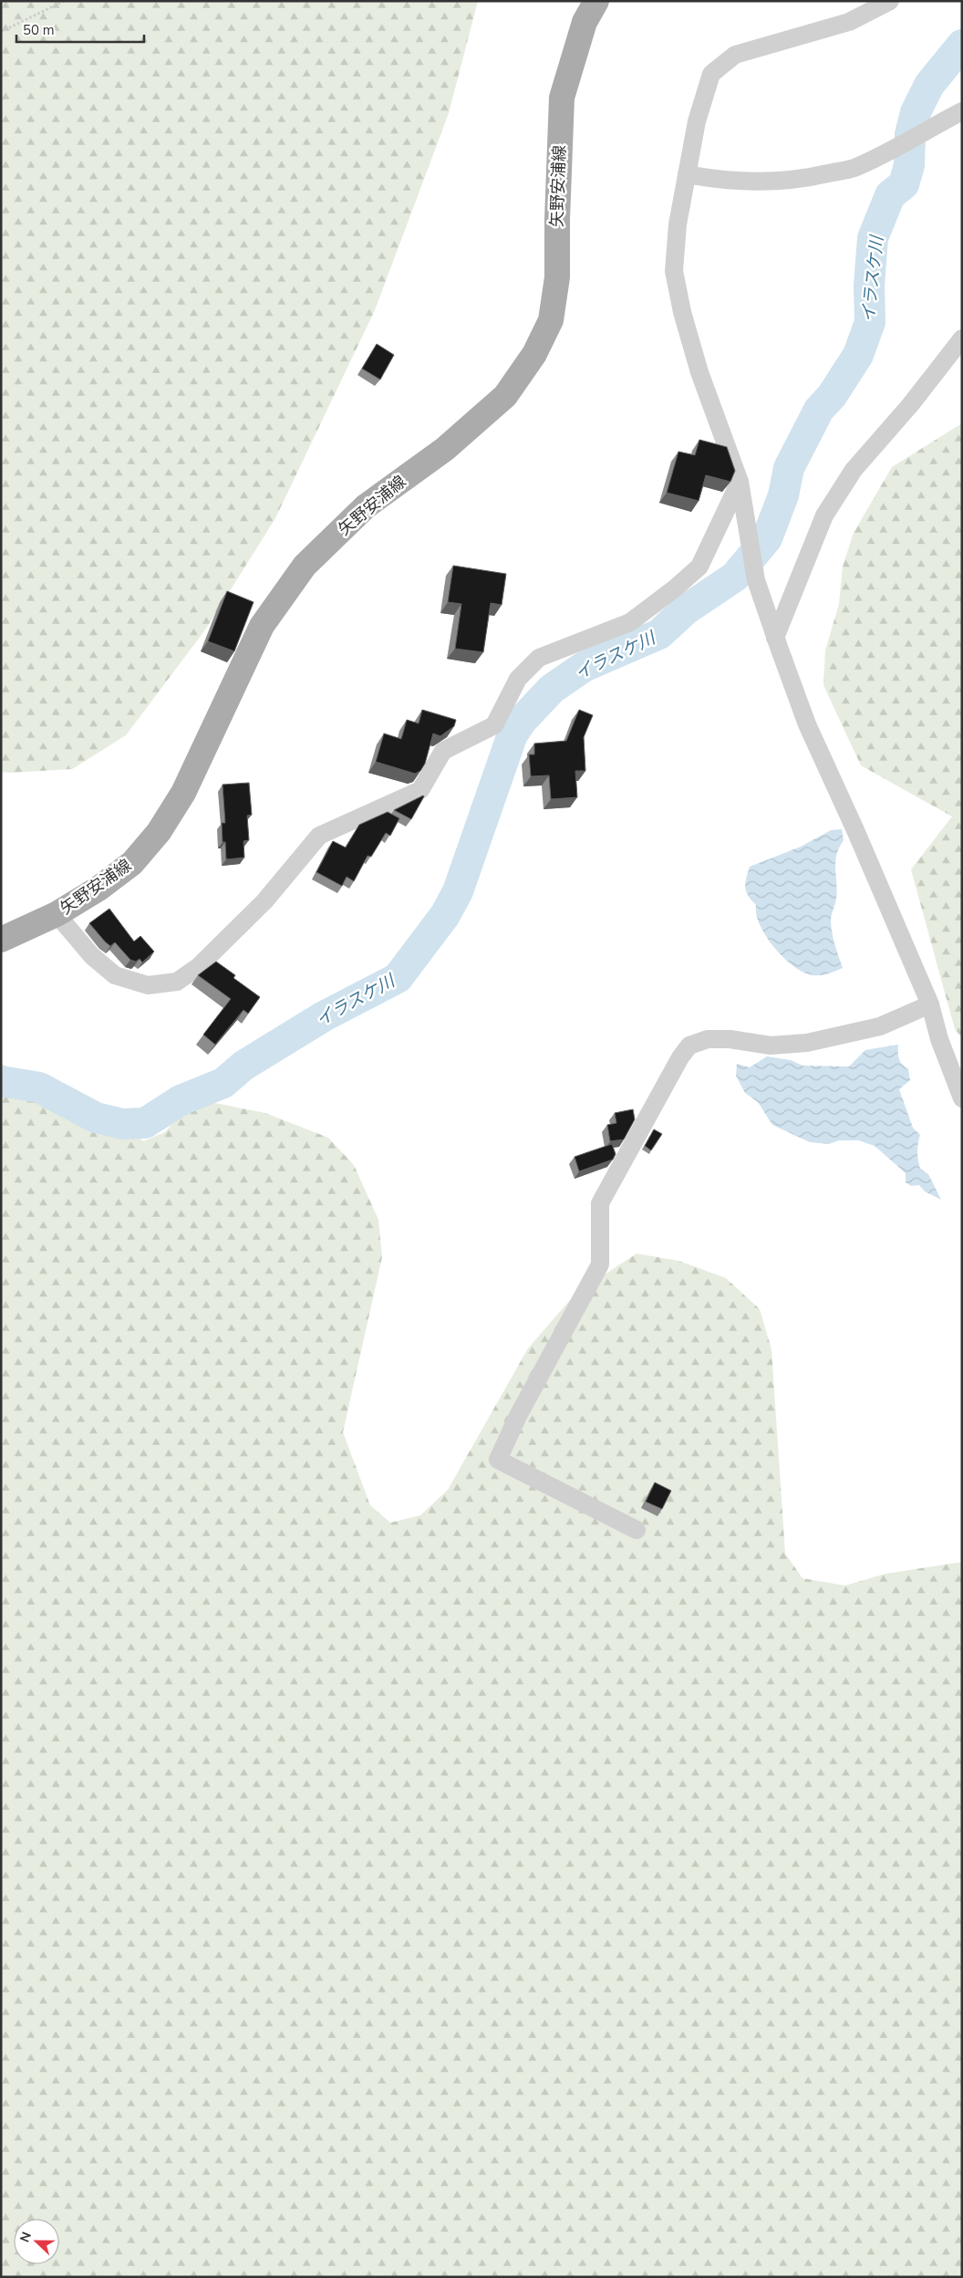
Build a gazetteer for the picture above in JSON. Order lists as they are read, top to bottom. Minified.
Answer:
{"streets":{"main road":["矢野安浦線"]},"water":["イラスケ川"],"scale_bar":"50 m","north":"left"}
